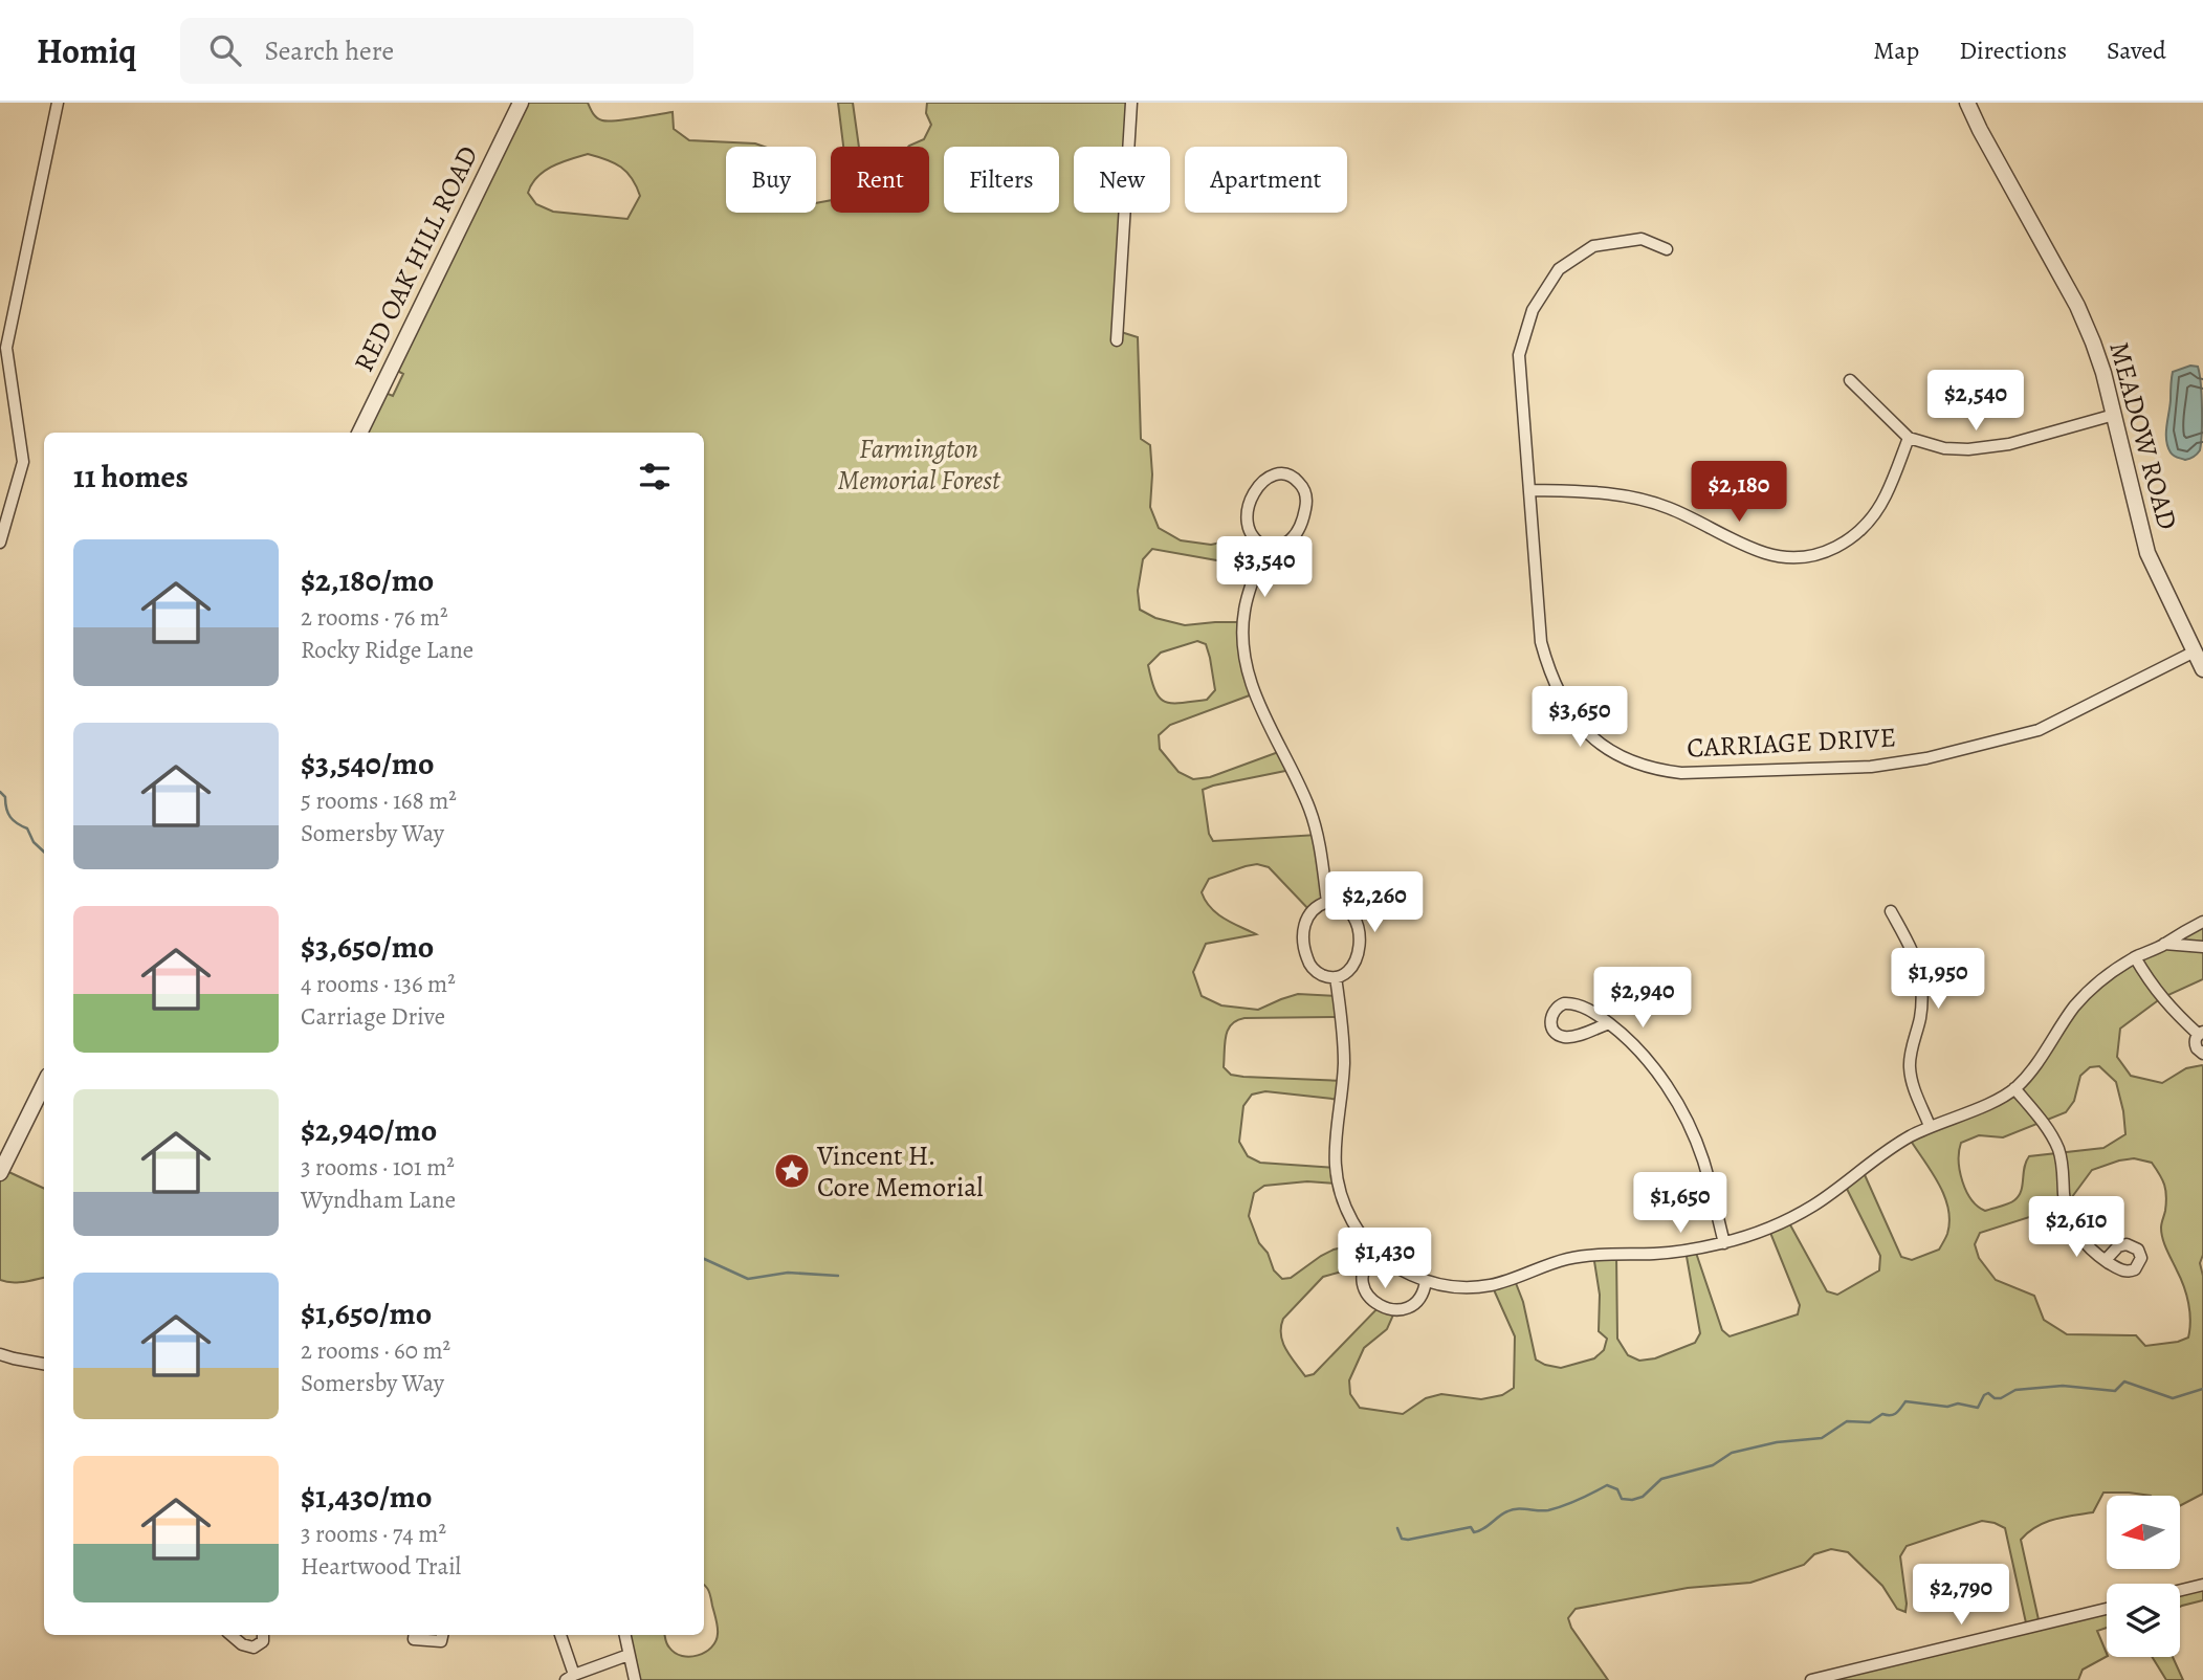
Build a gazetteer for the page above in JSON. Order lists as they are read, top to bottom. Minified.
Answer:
{"streets":{"street":["RED OAK HILL ROAD","MEADOW ROAD","CARRIAGE DRIVE"]},"crossings":[["MEADOW ROAD","CARRIAGE DRIVE"]],"parks":["Farmington Memorial Forest"],"places":{"place":["Vincent H. Core Memorial"]},"north":"left","page":{"header":"Homiq","search":"Search here","nav":["Map","Directions","Saved"],"chip":["Buy","Rent","Filters","New","Apartment"],"price":["$2,540","$2,180","$3,540","$3,650","$2,260","$1,950","$2,940","$1,650","$2,610","$1,430","$2,790"],"heading":"11 homes","list":[{"name":"$2,180/mo","note":"2 rooms · 76 m² · Rocky Ridge Lane"},{"name":"$3,540/mo","note":"5 rooms · 168 m² · Somersby Way"},{"name":"$3,650/mo","note":"4 rooms · 136 m² · Carriage Drive"},{"name":"$2,940/mo","note":"3 rooms · 101 m² · Wyndham Lane"},{"name":"$1,650/mo","note":"2 rooms · 60 m² · Somersby Way"},{"name":"$1,430/mo","note":"3 rooms · 74 m² · Heartwood Trail"}]}}
